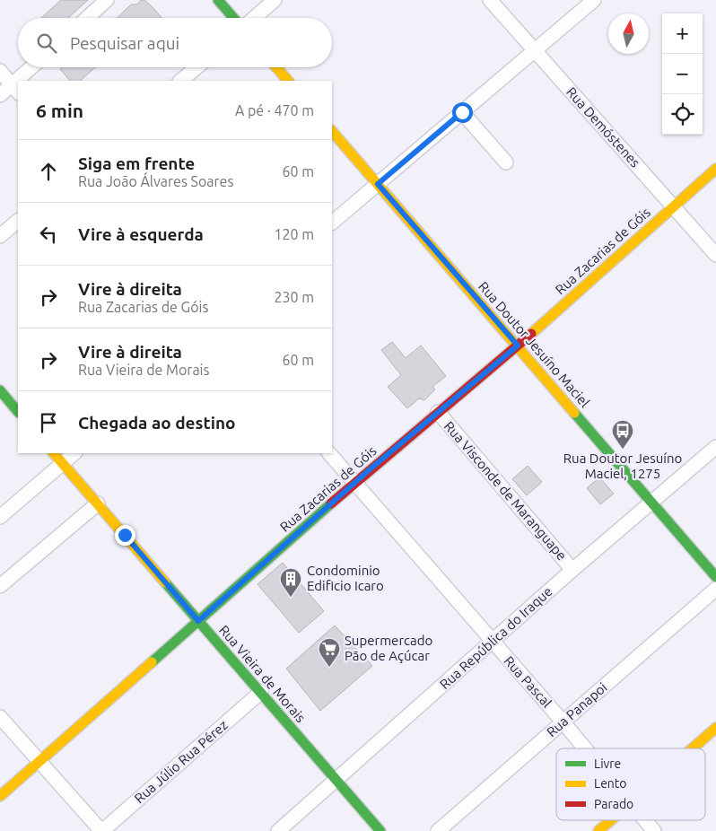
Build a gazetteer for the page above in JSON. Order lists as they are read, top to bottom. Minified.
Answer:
{"streets":{"street":["Rua Demóstenes","Rua Zacarias de Góis","Rua Doutor Jesuíno Maciel","Rua Visconde de Maranguape","Rua República do Iraque","Rua Vieira de Morais","Rua Pascal","Rua Panapoi","Rua Júlio Rua Pérez"]},"crossings":[["Rua Demóstenes","Rua Zacarias de Góis"],["Rua Zacarias de Góis","Rua Doutor Jesuíno Maciel"],["Rua Zacarias de Góis","Rua Visconde de Maranguape"],["Rua Zacarias de Góis","Rua Vieira de Morais"],["Rua Zacarias de Góis","Rua Pascal"],["Rua Doutor Jesuíno Maciel","Rua República do Iraque"],["Rua Visconde de Maranguape","Rua República do Iraque"],["Rua República do Iraque","Rua Vieira de Morais"],["Rua República do Iraque","Rua Pascal"],["Rua Vieira de Morais","Rua Júlio Rua Pérez"],["Rua Pascal","Rua Panapoi"]],"places":{"bus stop":["Rua Doutor Jesuíno Maciel, 1275"],"building":["Condominio Edificio Icaro"],"supermarket":["Supermercado Pão de Açúcar"]},"legend":["Livre","Lento","Parado"],"north":"top","page":{"map_buttons":["+","−"],"search":"Pesquisar aqui","heading":["6 min","A pé · 470 m"],"list":[["Siga em frente","Rua João Álvares Soares","60 m"],["Vire à esquerda","120 m"],["Vire à direita","Rua Zacarias de Góis","230 m"],["Vire à direita","Rua Vieira de Morais","60 m"],"Chegada ao destino"]}}
